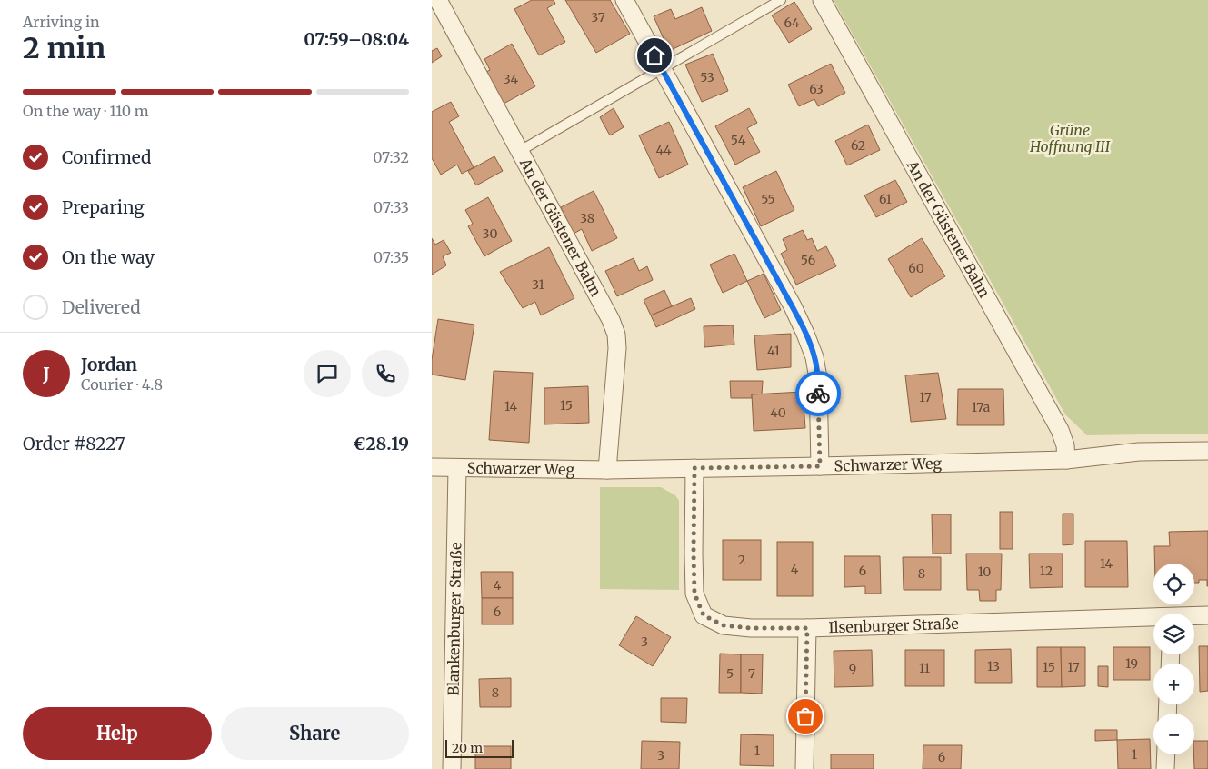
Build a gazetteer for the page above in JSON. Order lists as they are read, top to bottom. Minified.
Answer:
{"streets":{"street":["An der Güstener Bahn","Schwarzer Weg","Blankenburger Straße","Ilsenburger Straße"]},"crossings":[["An der Güstener Bahn","Schwarzer Weg"],["Schwarzer Weg","Blankenburger Straße"],["Schwarzer Weg","Ilsenburger Straße"]],"parks":["Grüne Hoffnung III"],"house_numbers":["37","64","53","34","63","54","62","44","55","61","38","30","56","60","31","41","17","15","14","17a","40","2","14","4","6","12","10","8","4","6","3","19","13","15","17","11","9","5","7","8","1","1","3","6"],"scale_bar":"20 m","page":{"heading":["2 min","Arriving in","07:59–08:04"],"panel":["Jordan","Courier · 4.8","Order #8227","€28.19"],"bar":"On the way · 110 m","list":[["Confirmed","07:32"],["Preparing","07:33"],["On the way","07:35"],"Delivered"],"round":"J","map_buttons":["+","−"],"buttons":["Help","Share"],"scale":"20 m"}}
